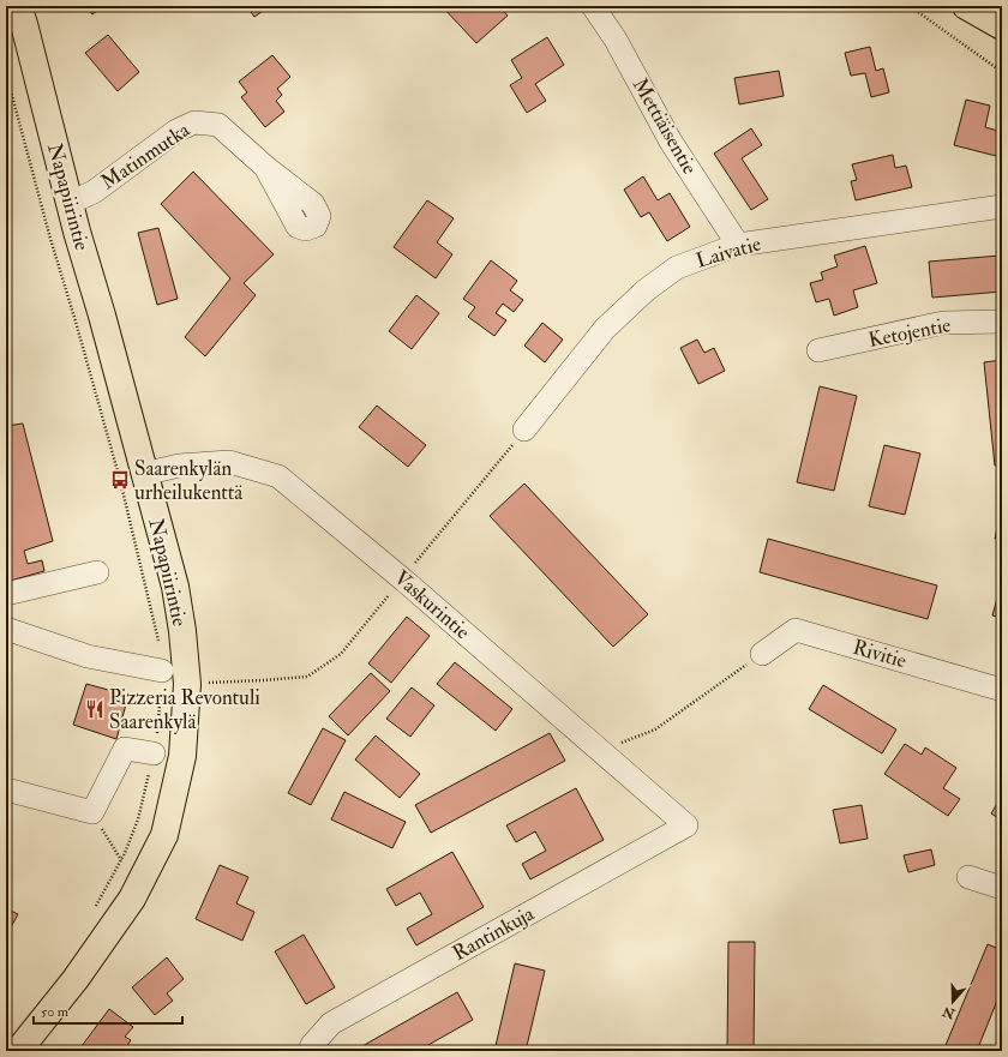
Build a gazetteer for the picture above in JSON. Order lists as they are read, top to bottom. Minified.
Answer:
{"streets":{"main road":["Napapiirintie"],"street":["Mettiäisentie","Matinmutka","Laivatie","Ketojentie","Vaskurintie","Rivitie","Rantinkuja"]},"crossings":[["Mettiäisentie","Laivatie"],["Matinmutka","Napapiirintie"],["Napapiirintie","Vaskurintie"],["Vaskurintie","Rantinkuja"]],"places":{"bus stop":["Saarenkylän urheilukenttä"],"restaurant":["Pizzeria Revontuli Saarenkylä"]},"scale_bar":"50 m","north":"bottom"}
